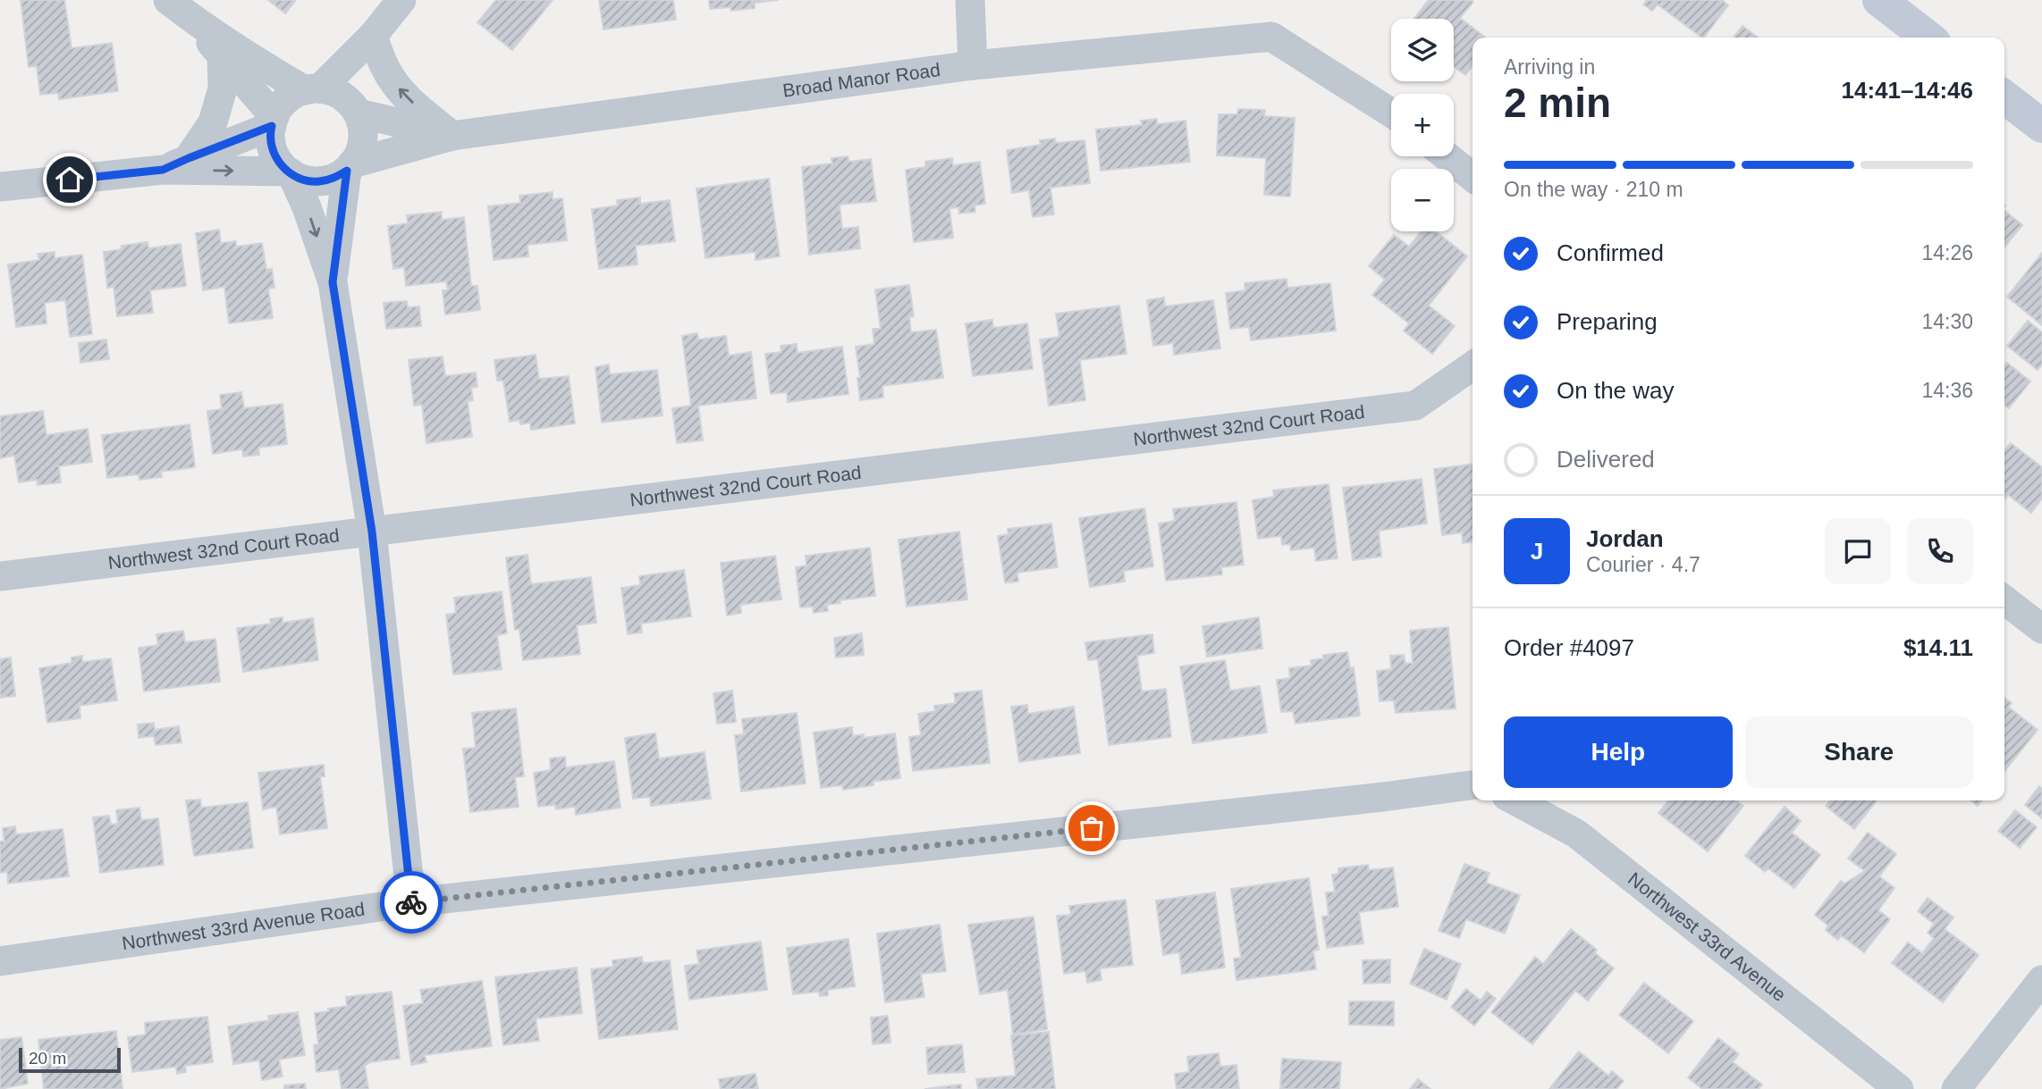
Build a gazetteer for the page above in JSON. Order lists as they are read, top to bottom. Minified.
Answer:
{"streets":{"street":["Broad Manor Road","Northwest 32nd Court Road","Northwest 33rd Avenue Road","Northwest 33rd Avenue"]},"scale_bar":"20 m","page":{"map_buttons":["+","−"],"heading":["2 min","Arriving in","14:41–14:46"],"panel":["Jordan","Courier · 4.7","Order #4097","$14.11"],"bar":"On the way · 210 m","list":[["Confirmed","14:26"],["Preparing","14:30"],["On the way","14:36"],"Delivered"],"round":"J","buttons":["Help","Share"],"scale":"20 m"}}
